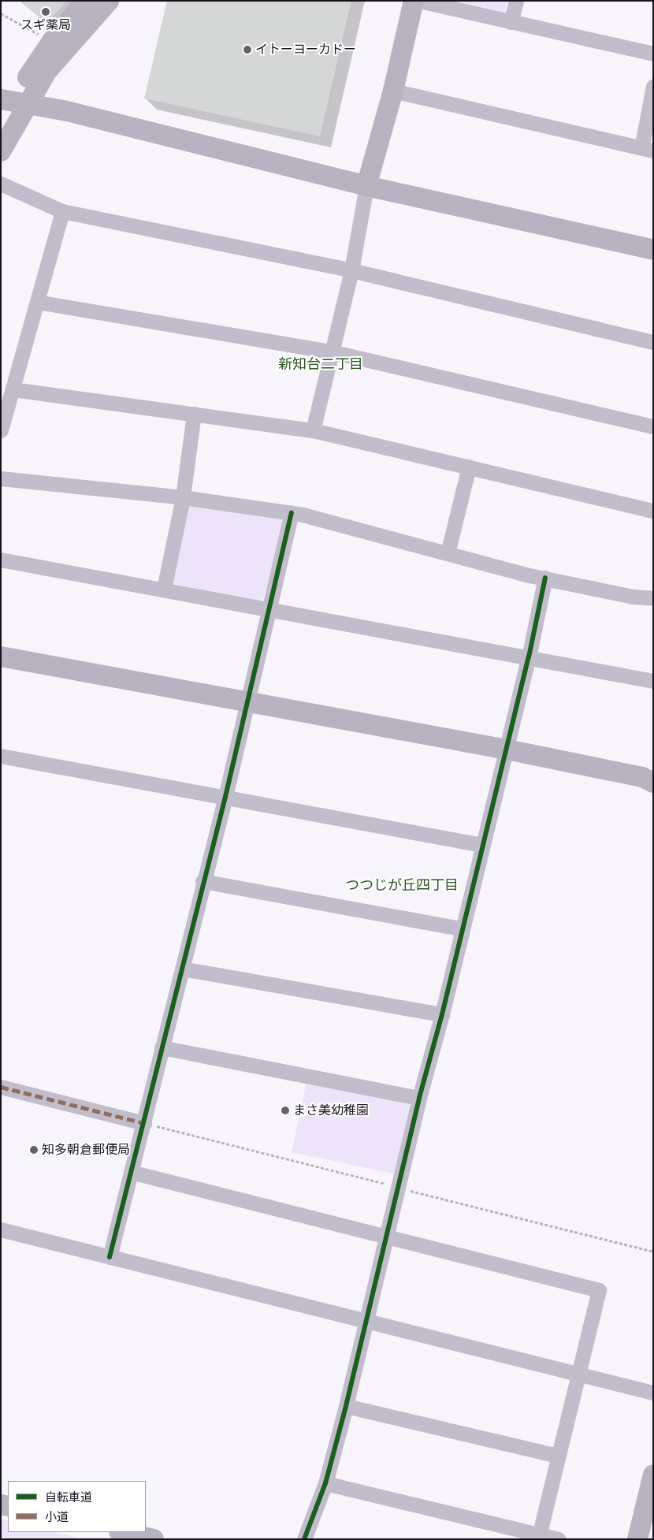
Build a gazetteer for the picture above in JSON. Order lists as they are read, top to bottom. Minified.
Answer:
{"districts":["新知台二丁目","つつじが丘四丁目"],"places":["スギ薬局","イトーヨーカドー","まさ美幼稚園","知多朝倉郵便局"],"legend":["自転車道","小道"]}
